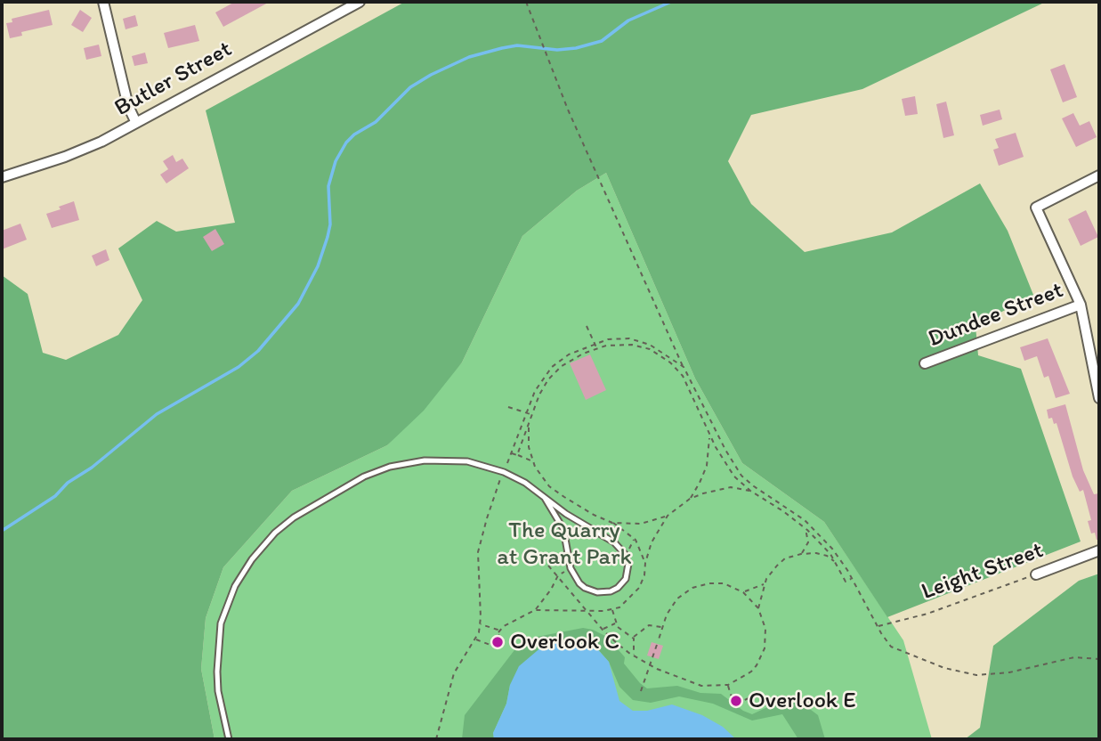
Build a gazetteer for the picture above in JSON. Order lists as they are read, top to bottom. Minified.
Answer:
{"streets":{"street":["Butler Street","Dundee Street","Leight Street"]},"parks":["The Quarry at Grant Park"],"places":["Overlook C","Overlook E"]}
